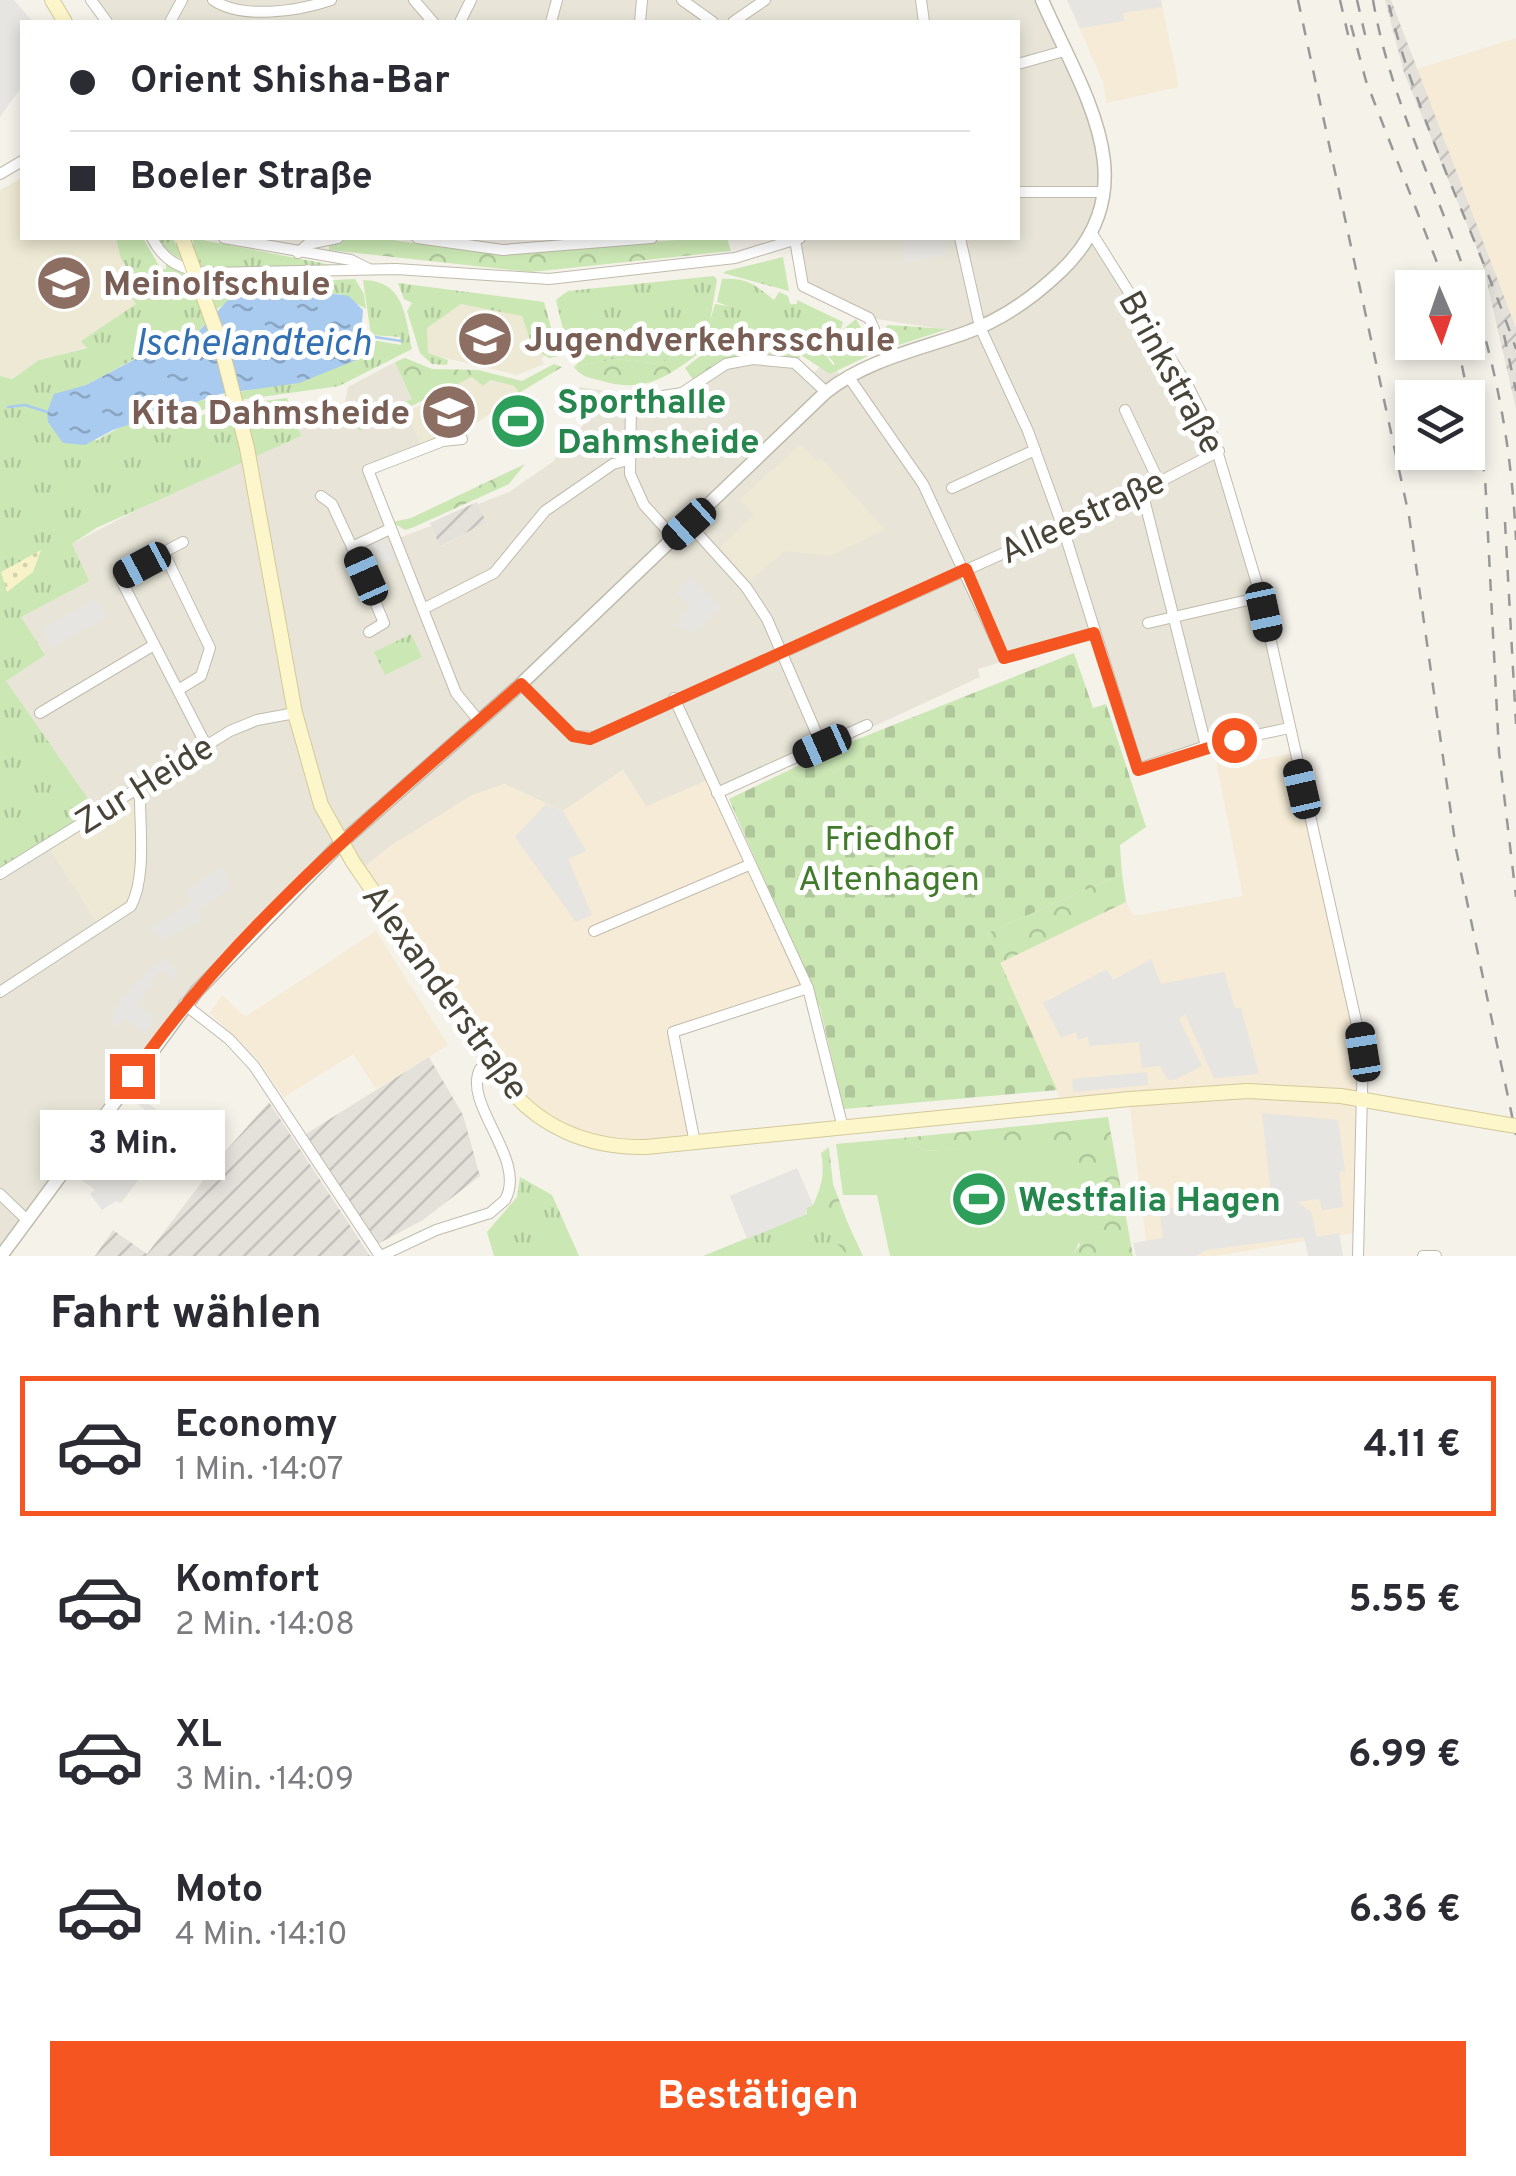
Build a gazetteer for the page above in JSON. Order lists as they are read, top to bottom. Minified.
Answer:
{"streets":{"main road":["Alexanderstraße"],"street":["Brinkstraße","Alleestraße","Zur Heide"]},"crossings":[["Brinkstraße","Alleestraße"],["Brinkstraße","Alexanderstraße"],["Zur Heide","Alexanderstraße"]],"water":["Ischelandteich"],"parks":["Friedhof Altenhagen"],"places":{"school or university":["Meinolfschule","Jugendverkehrsschule","Kita Dahmsheide"],"sports":["Sporthalle Dahmsheide","Westfalia Hagen"]},"north":"bottom","page":{"banner":["Orient Shisha-Bar","Boeler Straße"],"bubble":"3 Min.","heading":"Fahrt wählen","list":[{"name":"Economy","note":"1 Min. · 14:07","value":"4.11 €"},{"name":"Komfort","note":"2 Min. · 14:08","value":"5.55 €"},{"name":"XL","note":"3 Min. · 14:09","value":"6.99 €"},{"name":"Moto","note":"4 Min. · 14:10","value":"6.36 €"}],"buttons":"Bestätigen"}}
